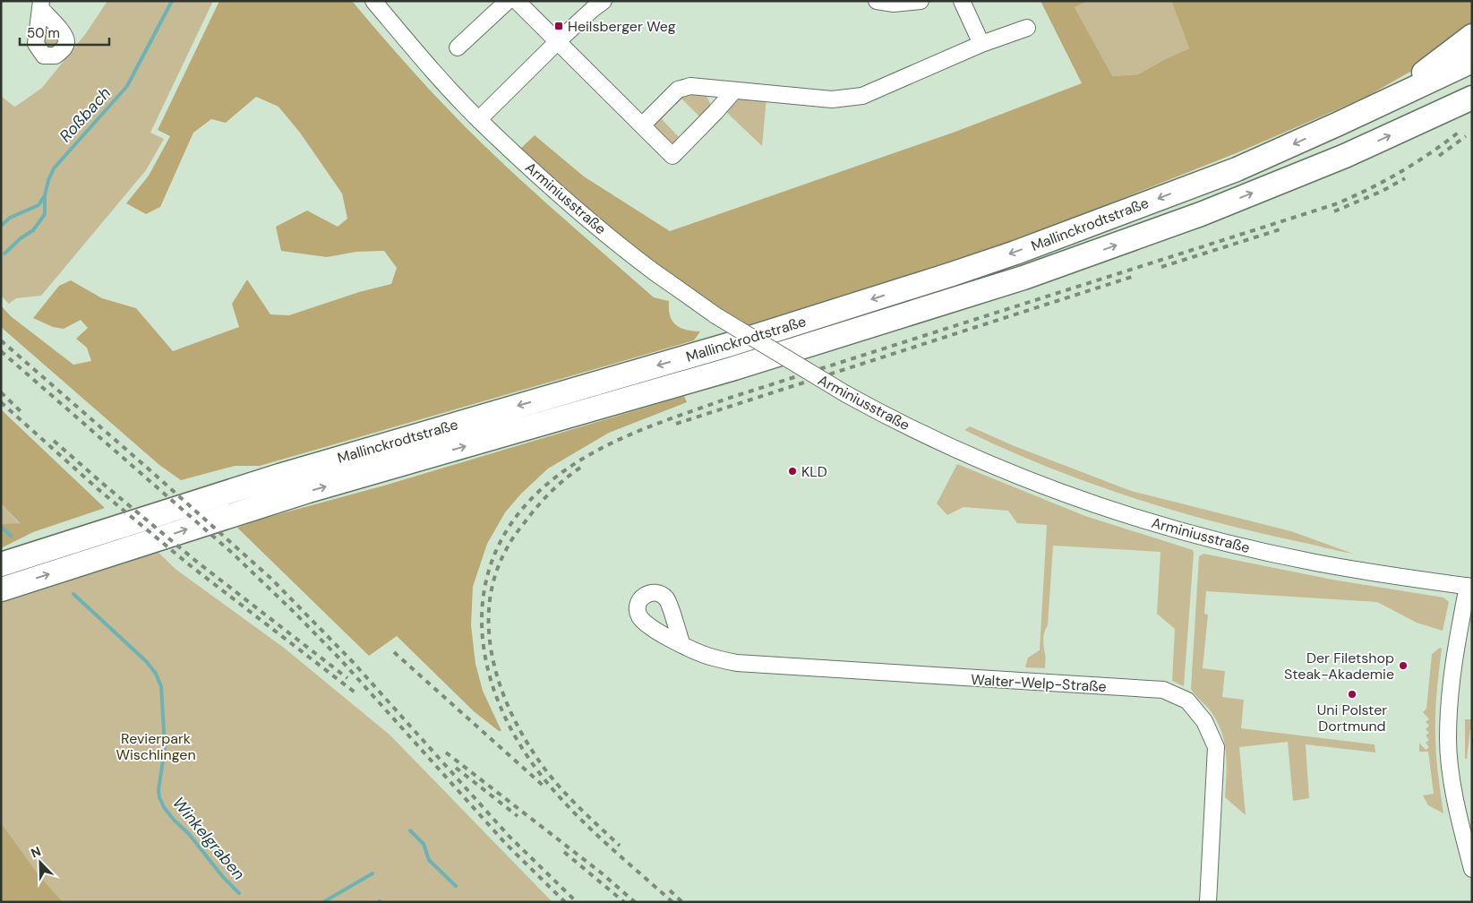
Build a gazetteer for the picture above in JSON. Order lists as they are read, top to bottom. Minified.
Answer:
{"streets":{"highway":["Mallinckrodtstraße"],"street":["Arminiusstraße","Walter-Welp-Straße"]},"water":["Roßbach","Winkelgraben"],"parks":["Revierpark Wischlingen"],"places":{"transit":["Heilsberger Weg"],"other":["KLD","Der Filetshop Steak-Akademie","Uni Polster Dortmund"]},"scale_bar":"50 m","north":"top left"}
